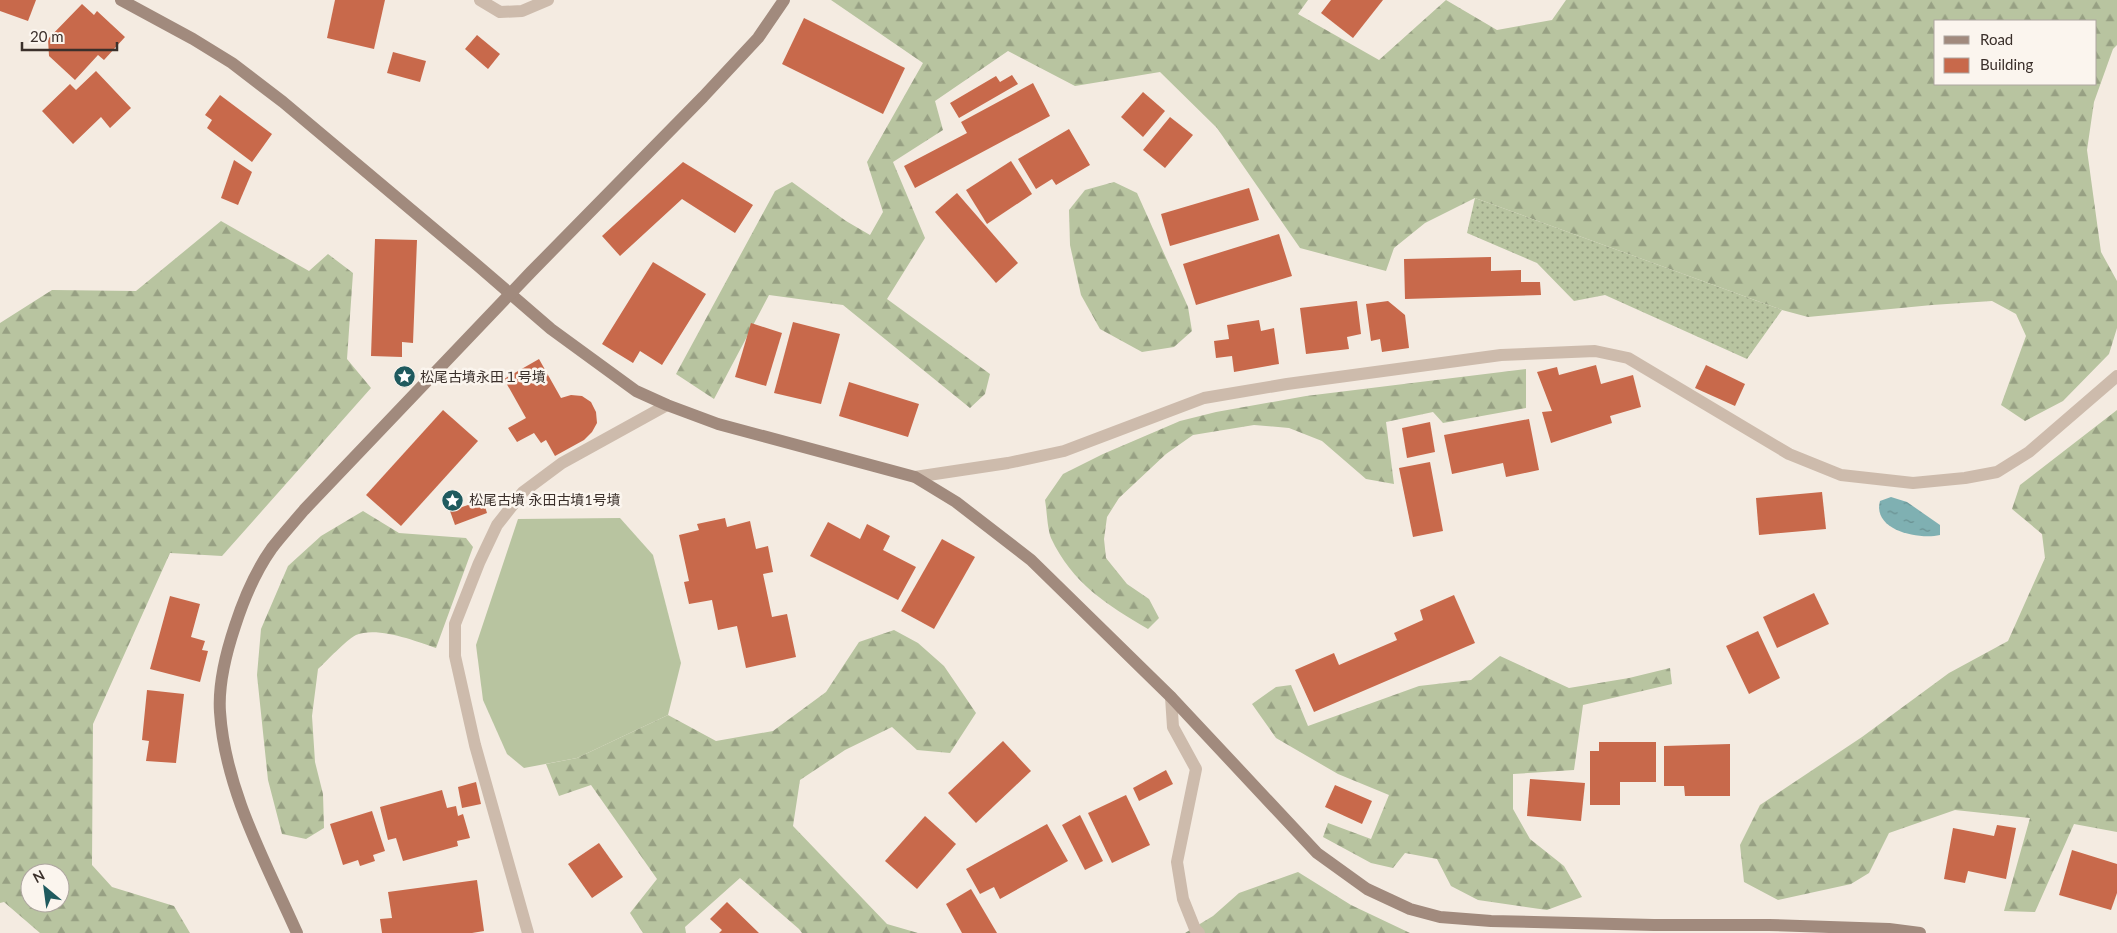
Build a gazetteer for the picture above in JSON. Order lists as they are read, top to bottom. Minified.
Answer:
{"places":{"place":["松尾古墳永田１号墳","松尾古墳 永田古墳1号墳"]},"legend":["Road","Building"],"scale_bar":"20 m","north":"top left"}
